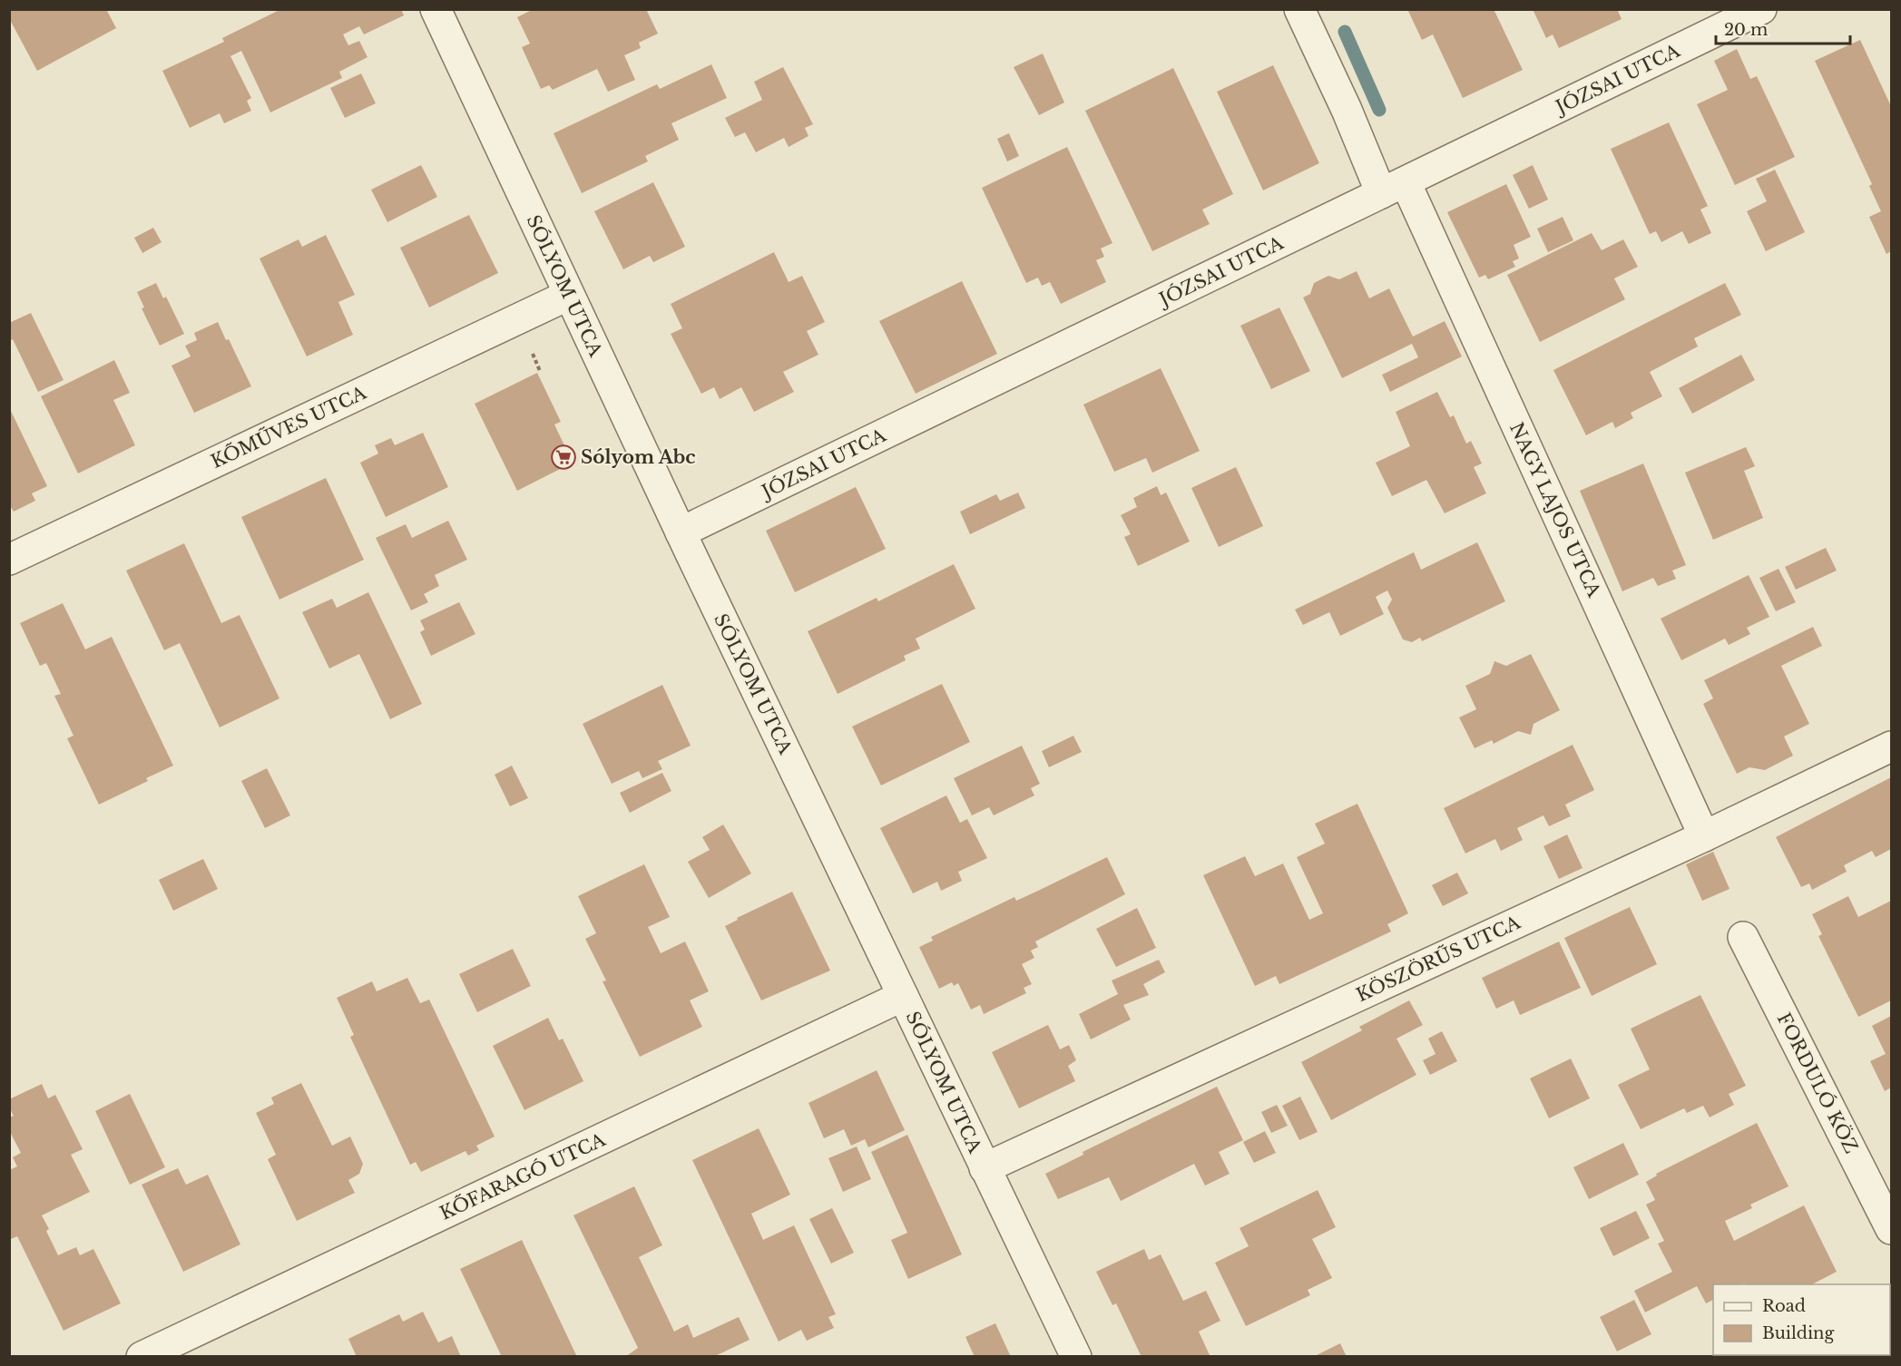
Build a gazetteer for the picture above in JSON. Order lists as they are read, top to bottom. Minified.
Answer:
{"streets":{"street":["JÓZSAI UTCA","SÓLYOM UTCA","KŐMŰVES UTCA","NAGY LAJOS UTCA","KÖSZÖRŰS UTCA","FORDULÓ KÖZ","KŐFARAGÓ UTCA"]},"crossings":[["JÓZSAI UTCA","SÓLYOM UTCA"],["JÓZSAI UTCA","NAGY LAJOS UTCA"],["SÓLYOM UTCA","KŐMŰVES UTCA"],["SÓLYOM UTCA","KÖSZÖRŰS UTCA"],["SÓLYOM UTCA","KŐFARAGÓ UTCA"],["NAGY LAJOS UTCA","KÖSZÖRŰS UTCA"]],"places":{"supermarket":["Sólyom Abc"]},"legend":["Road","Building"],"scale_bar":"20 m"}
